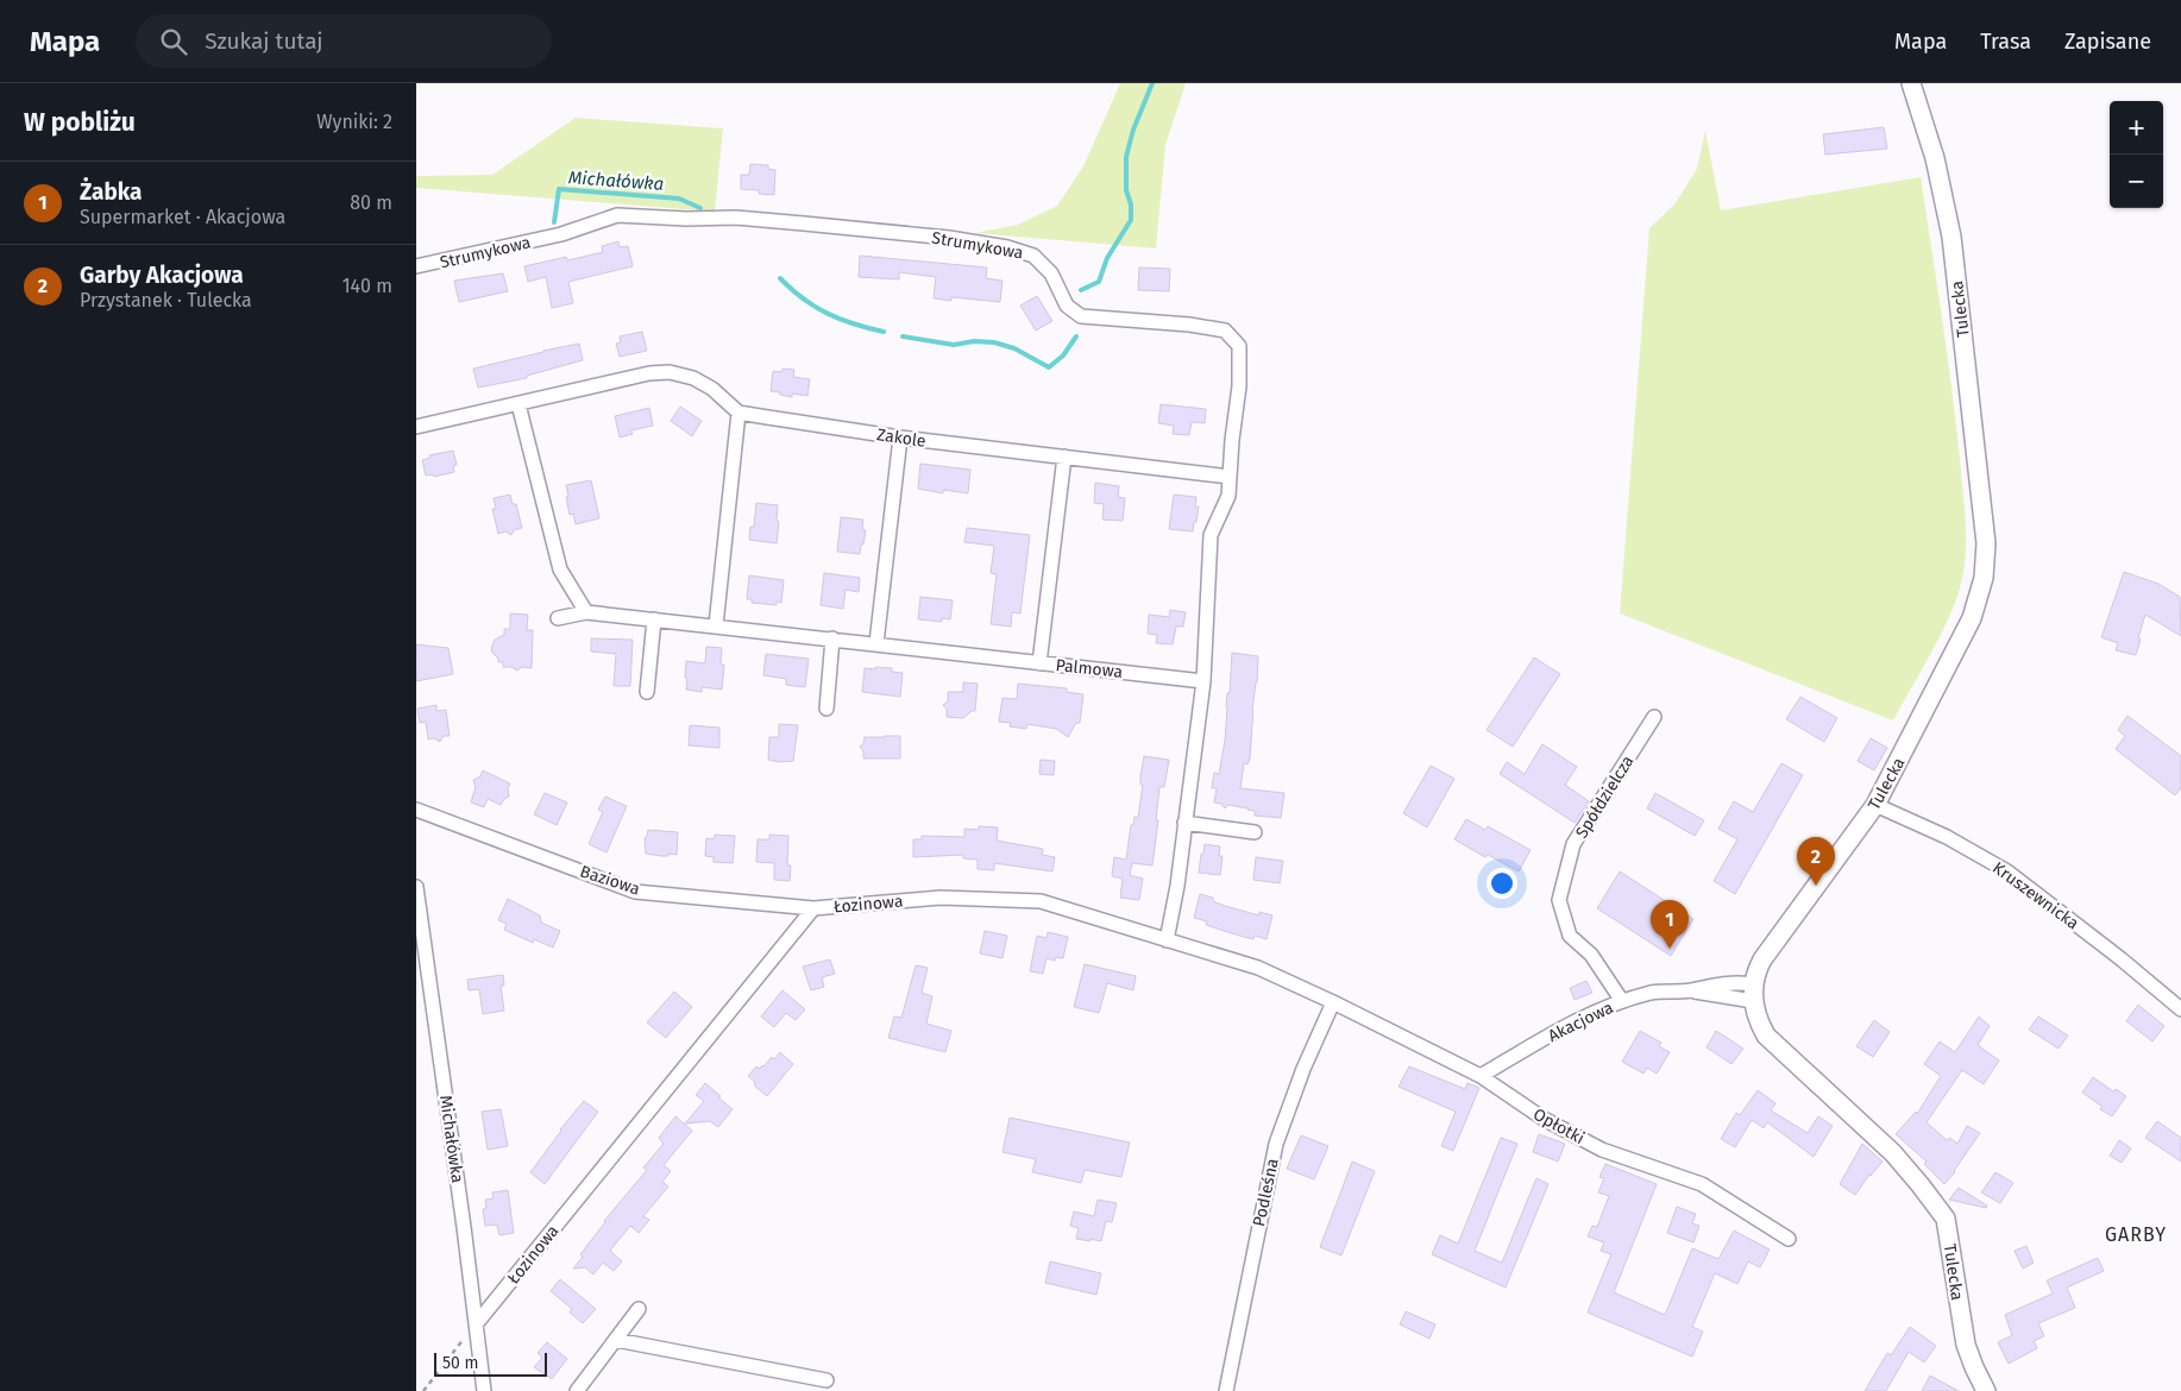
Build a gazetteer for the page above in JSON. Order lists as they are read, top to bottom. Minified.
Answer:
{"streets":{"street":["Strumykowa","Tulecka","Zakole","Palmowa","Spółdzielcza","Baziowa","Kruszewnicka","Łozinowa","Akacjowa","Opłotki","Michałówka","Podleśna"]},"crossings":[["Strumykowa","Zakole"],["Strumykowa","Palmowa"],["Tulecka","Kruszewnicka"],["Tulecka","Akacjowa"],["Spółdzielcza","Akacjowa"],["Baziowa","Łozinowa"],["Łozinowa","Opłotki"],["Łozinowa","Michałówka"],["Łozinowa","Podleśna"],["Akacjowa","Opłotki"],["Opłotki","Podleśna"]],"districts":["GARBY"],"water":["Michałówka"],"scale_bar":"50 m","page":{"header":"Mapa","search":"Szukaj tutaj","nav":["Mapa","Trasa","Zapisane"],"heading":["W pobliżu","Wyniki: 2"],"map_buttons":["+","−"],"list":[{"mark":"1","name":"Żabka","note":"Supermarket · Akacjowa","value":"80 m"},{"mark":"2","name":"Garby Akacjowa","note":"Przystanek · Tulecka","value":"140 m"}],"pins":["2","1"],"scale":"50 m"}}
